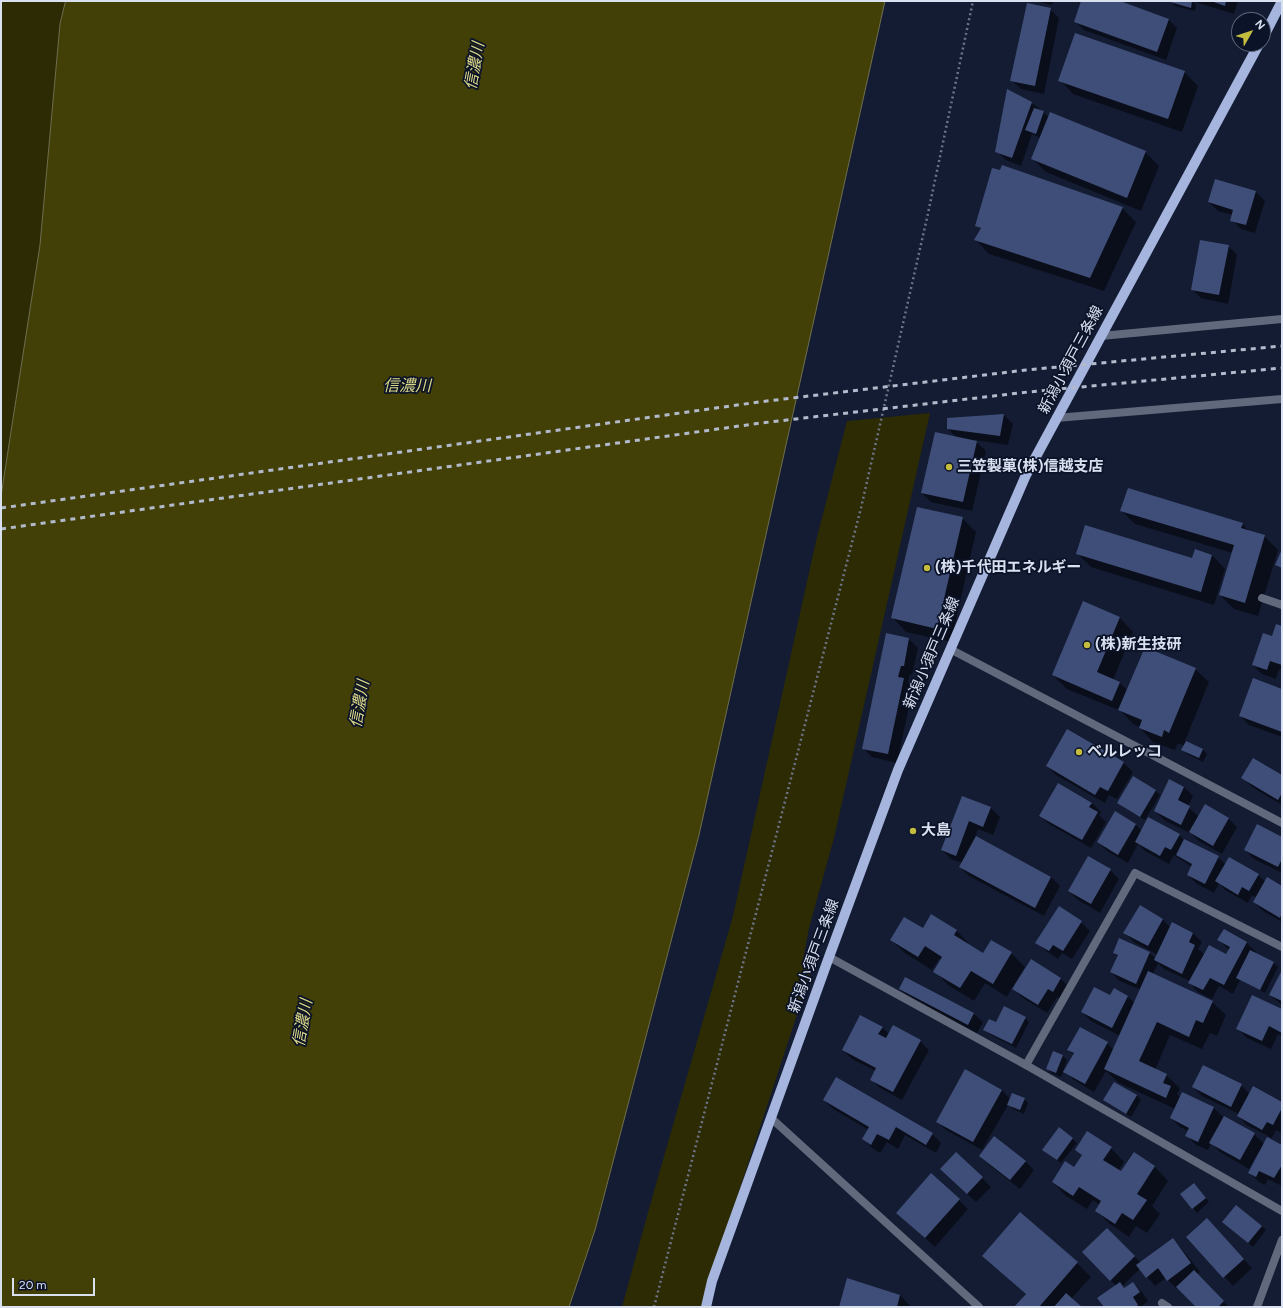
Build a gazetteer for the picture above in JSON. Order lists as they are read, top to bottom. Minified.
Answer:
{"streets":{"main road":["新潟小須戸三条線"]},"water":["信濃川"],"places":["三笠製菓(株)信越支店","(株)千代田エネルギー","(株)新生技研","ベルレッコ","大島"],"scale_bar":"20 m","north":"top right"}
